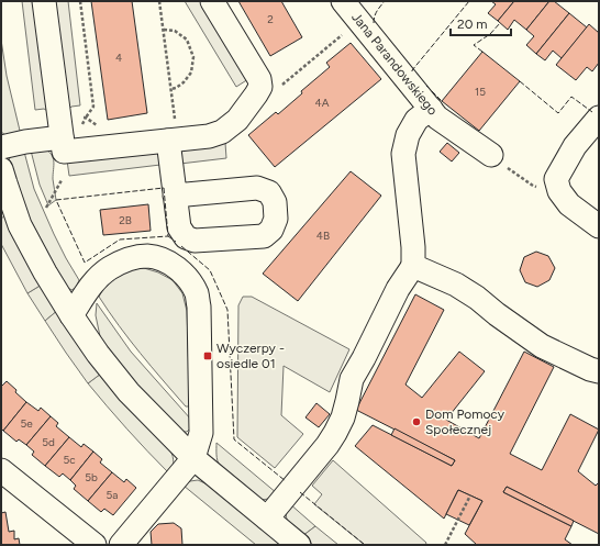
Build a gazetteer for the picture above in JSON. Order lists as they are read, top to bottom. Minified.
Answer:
{"streets":{"street":["Jana Parandowskiego"]},"places":{"transit":["Wyczerpy - osiedle 01"],"other":["Dom Pomocy Społecznej"]},"house_numbers":["2","4","15","4A","2B","4B","5e","5d","5c","5b","5a"],"scale_bar":"20 m"}
